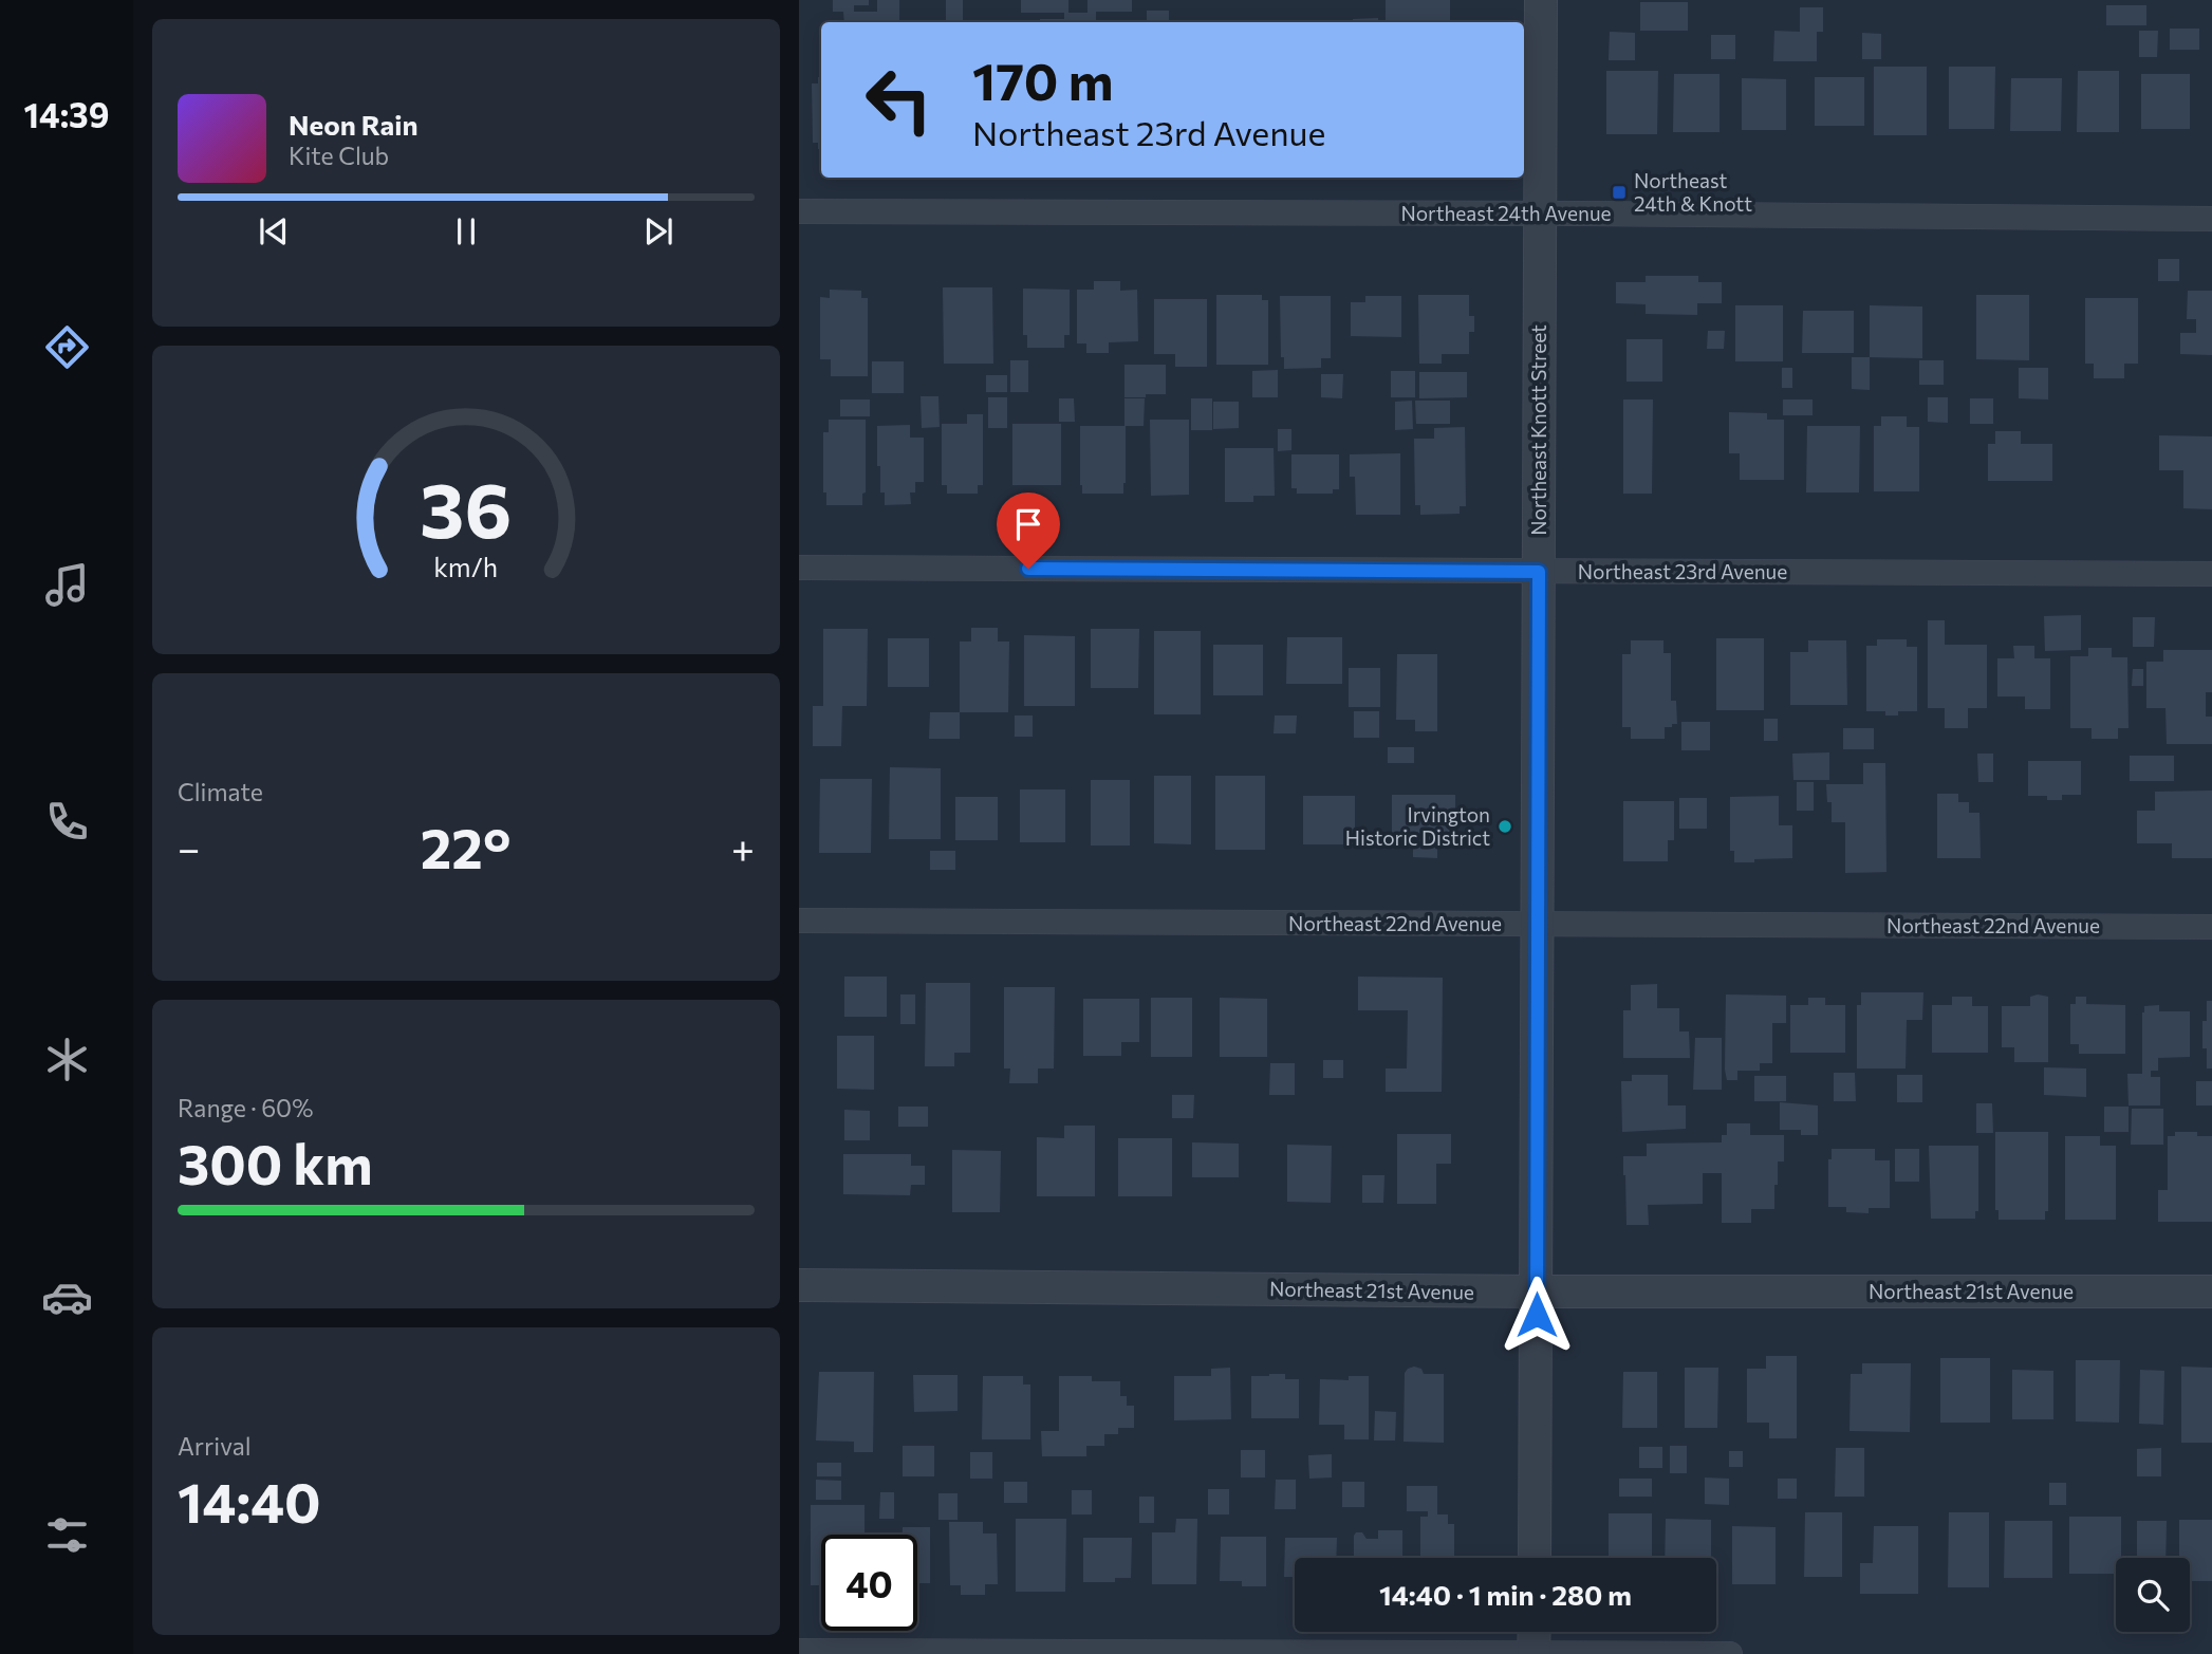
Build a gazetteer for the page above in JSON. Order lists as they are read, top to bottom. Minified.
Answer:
{"streets":{"street":["Northeast 24th Avenue","Northeast Knott Street","Northeast 23rd Avenue","Northeast 22nd Avenue","Northeast 21st Avenue"]},"crossings":[["Northeast 24th Avenue","Northeast Knott Street"],["Northeast Knott Street","Northeast 23rd Avenue"],["Northeast Knott Street","Northeast 22nd Avenue"],["Northeast Knott Street","Northeast 21st Avenue"]],"places":{"transit":["Northeast 24th & Knott"],"other":["Irvington Historic District"]},"page":{"tabs":"14:39","turn":["170 m","Northeast 23rd Avenue"],"song":["Neon Rain","Kite Club"],"tile":["Climate",["Range · 60%","300 km"],["Arrival","14:40"]],"heat":["−","22°","+"],"limit":"40","trip":"14:40 · 1 min · 280 m","gauge":["36","km/h"]}}
